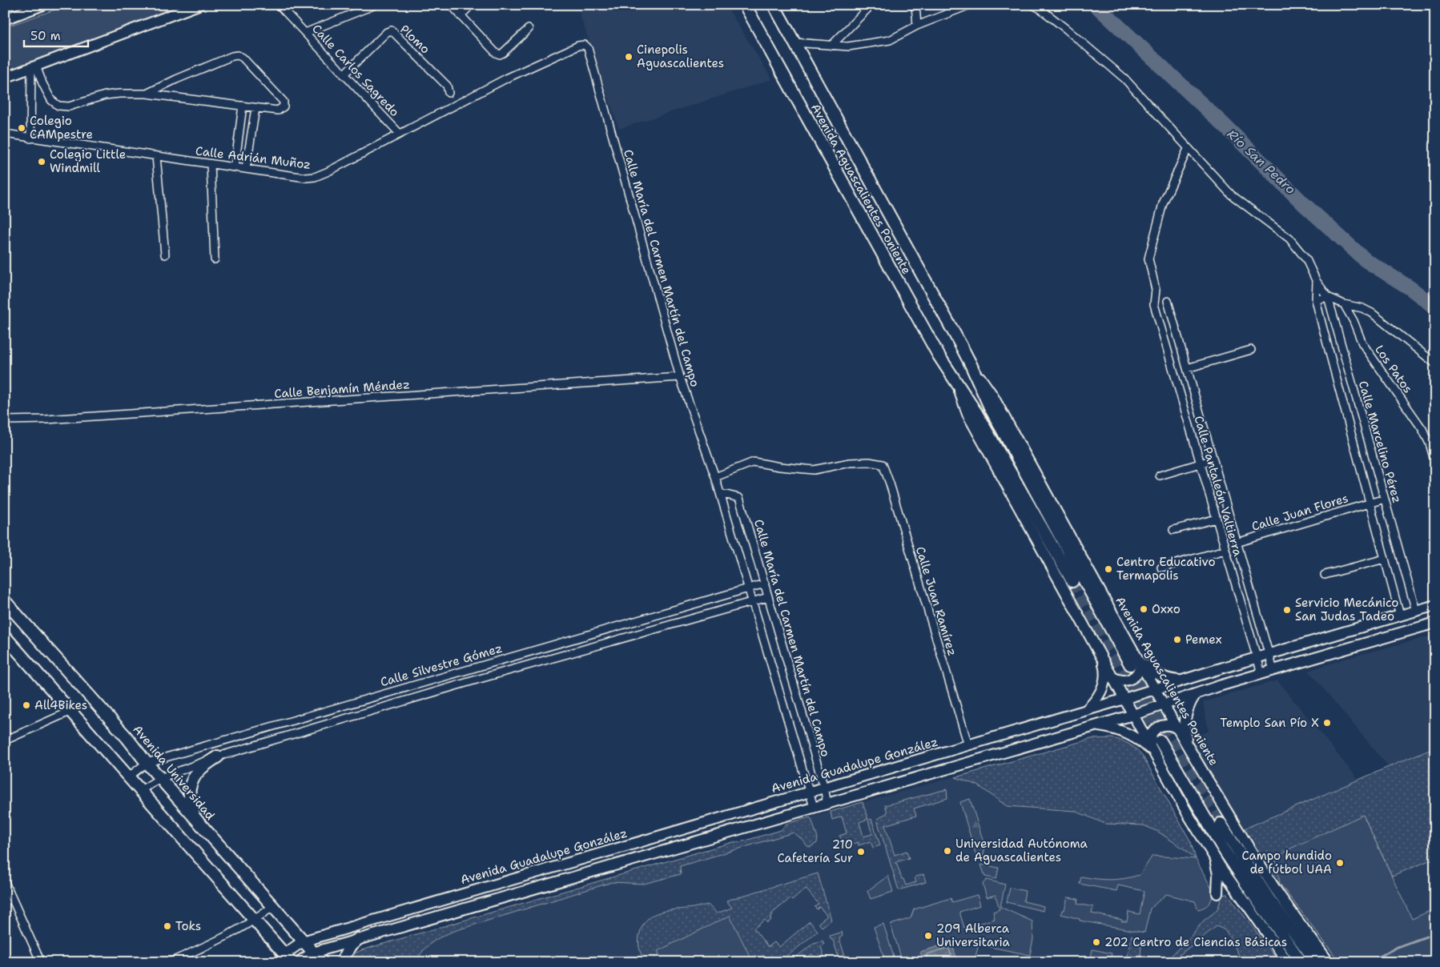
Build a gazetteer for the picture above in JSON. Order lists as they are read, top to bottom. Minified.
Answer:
{"streets":{"main road":["Avenida Aguascalientes Poniente","Avenida Guadalupe González","Avenida Universidad"],"street":["Plomo","Calle Carlos Sagredo","Calle Adrián Muñoz","Calle María del Carmen Martín del Campo","Los Patos","Calle Benjamín Méndez","Calle Marcelino Pérez","Calle Pantaleón Valtierra","Calle Juan Flores","Calle Juan Ramírez","Calle Silvestre Gómez"]},"crossings":[["Plomo","Calle Carlos Sagredo"],["Calle Carlos Sagredo","Calle Adrián Muñoz"],["Calle Adrián Muñoz","Calle María del Carmen Martín del Campo"],["Avenida Aguascalientes Poniente","Avenida Guadalupe González"],["Calle María del Carmen Martín del Campo","Calle Benjamín Méndez"],["Calle María del Carmen Martín del Campo","Calle Juan Ramírez"],["Calle María del Carmen Martín del Campo","Calle Silvestre Gómez"],["Calle María del Carmen Martín del Campo","Avenida Guadalupe González"],["Calle Marcelino Pérez","Calle Juan Flores"],["Calle Marcelino Pérez","Avenida Guadalupe González"],["Calle Pantaleón Valtierra","Calle Juan Flores"],["Calle Pantaleón Valtierra","Avenida Guadalupe González"],["Calle Juan Ramírez","Avenida Guadalupe González"],["Calle Silvestre Gómez","Avenida Universidad"],["Avenida Guadalupe González","Avenida Universidad"]],"water":["Río San Pedro"],"places":["Cinepolis Aguascalientes","Colegio CAMpestre","Colegio Little Windmill","Centro Educativo Termapolis","Oxxo","Servicio Mecánico San Judas Tadeo","Pemex","All4Bikes","Templo San Pío X","Universidad Autónoma de Aguascalientes","210 Cafetería Sur","Campo hundido de fútbol UAA","Toks","209 Alberca Universitaria","202 Centro de Ciencias Básicas"],"scale_bar":"50 m"}
